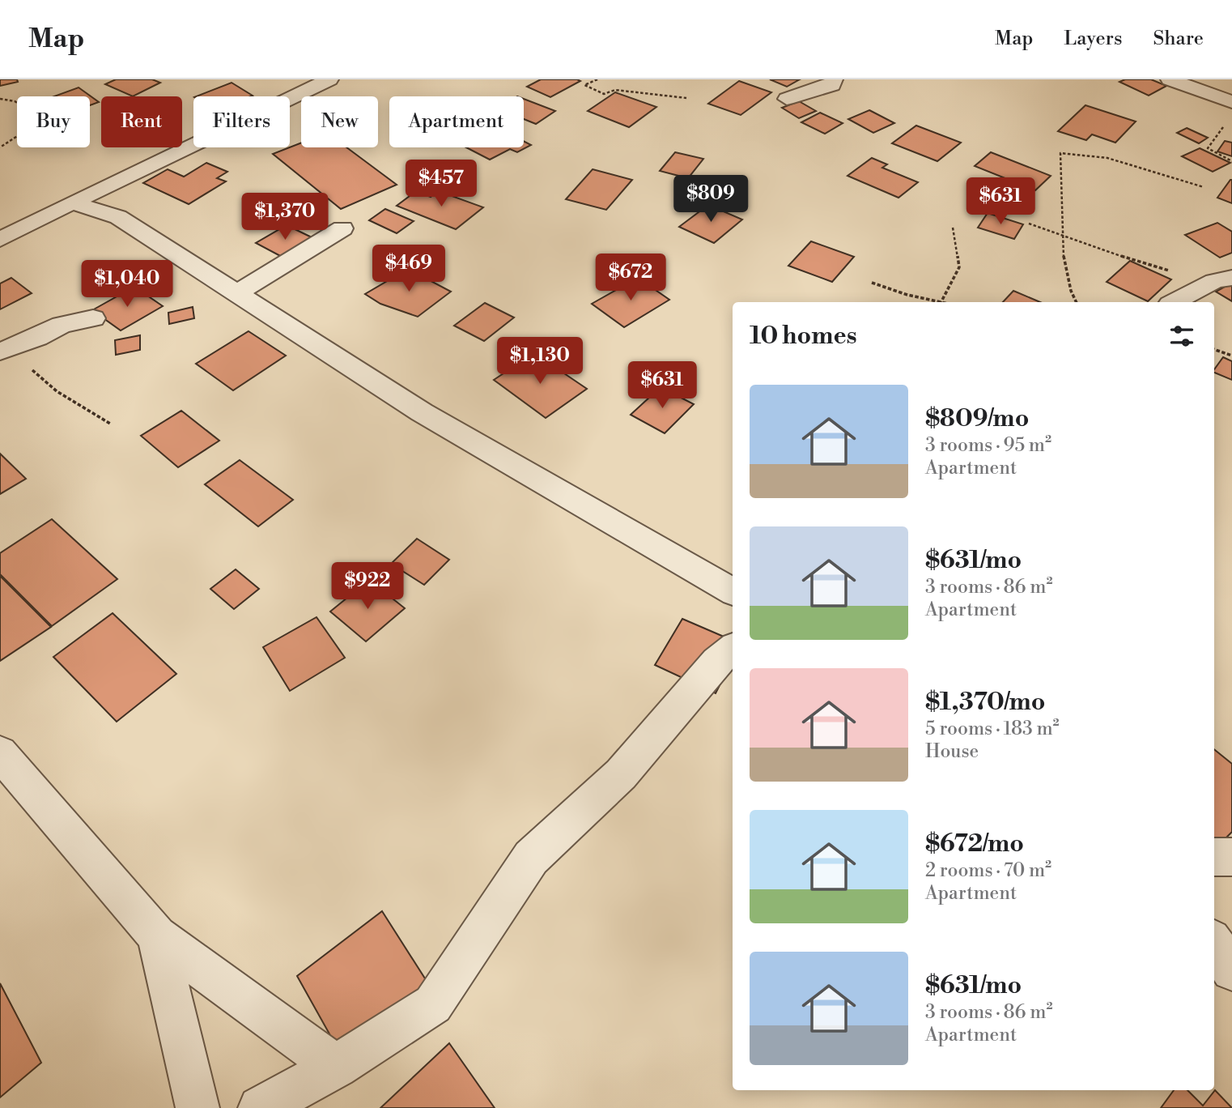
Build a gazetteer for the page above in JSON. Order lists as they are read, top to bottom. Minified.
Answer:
{"page":{"header":"Map","nav":["Map","Layers","Share"],"chip":["Buy","Rent","Filters","New","Apartment"],"price":["$457","$809","$631","$1,370","$469","$672","$1,040","$1,130","$631","$922"],"heading":"10 homes","list":[{"name":"$809/mo","note":"3 rooms · 95 m² · Apartment"},{"name":"$631/mo","note":"3 rooms · 86 m² · Apartment"},{"name":"$1,370/mo","note":"5 rooms · 183 m² · House"},{"name":"$672/mo","note":"2 rooms · 70 m² · Apartment"},{"name":"$631/mo","note":"3 rooms · 86 m² · Apartment"}]}}
